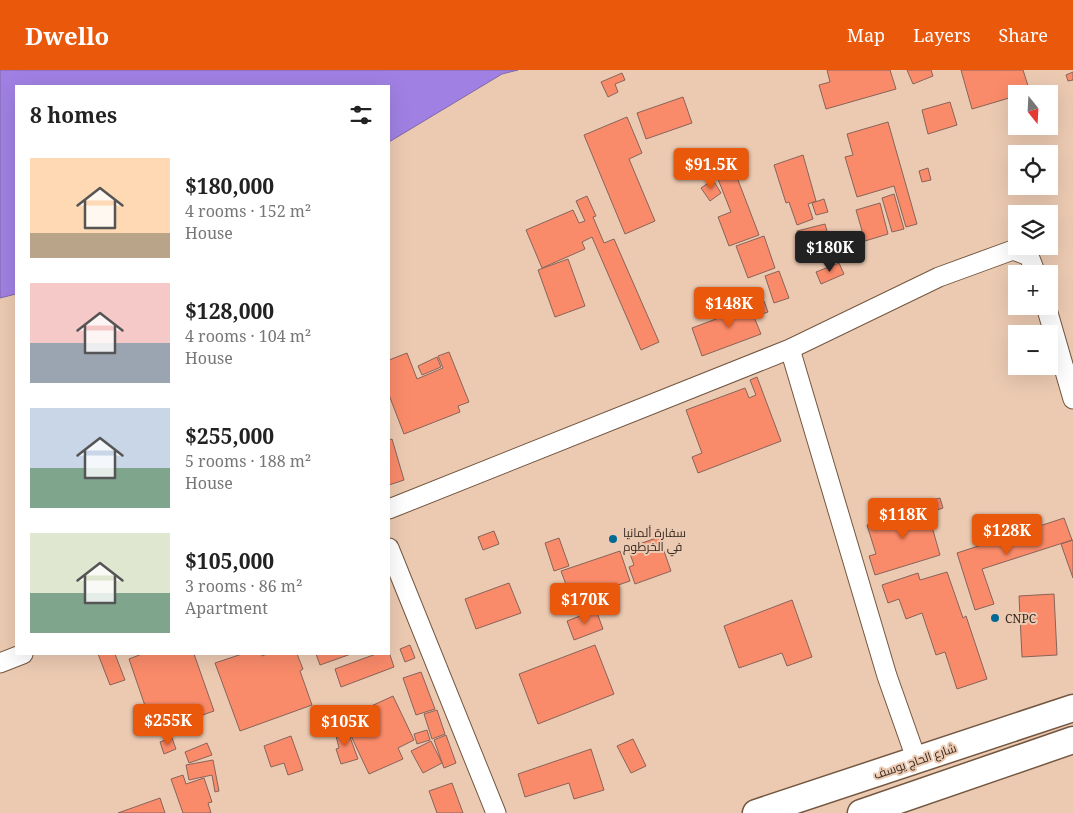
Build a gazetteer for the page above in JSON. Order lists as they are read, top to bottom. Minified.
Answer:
{"streets":{"main road":["شارع الحاج يوسف"]},"places":["سفارة ألمانيا في الخرطوم","CNPC"],"north":"bottom","page":{"header":"Dwello","nav":["Map","Layers","Share"],"map_buttons":["+","−"],"heading":"8 homes","list":[{"name":"$180,000","note":"4 rooms · 152 m² · House"},{"name":"$128,000","note":"4 rooms · 104 m² · House"},{"name":"$255,000","note":"5 rooms · 188 m² · House"},{"name":"$105,000","note":"3 rooms · 86 m² · Apartment"}],"price":["$91.5K","$180K","$148K","$118K","$128K","$170K","$255K","$105K"]}}
